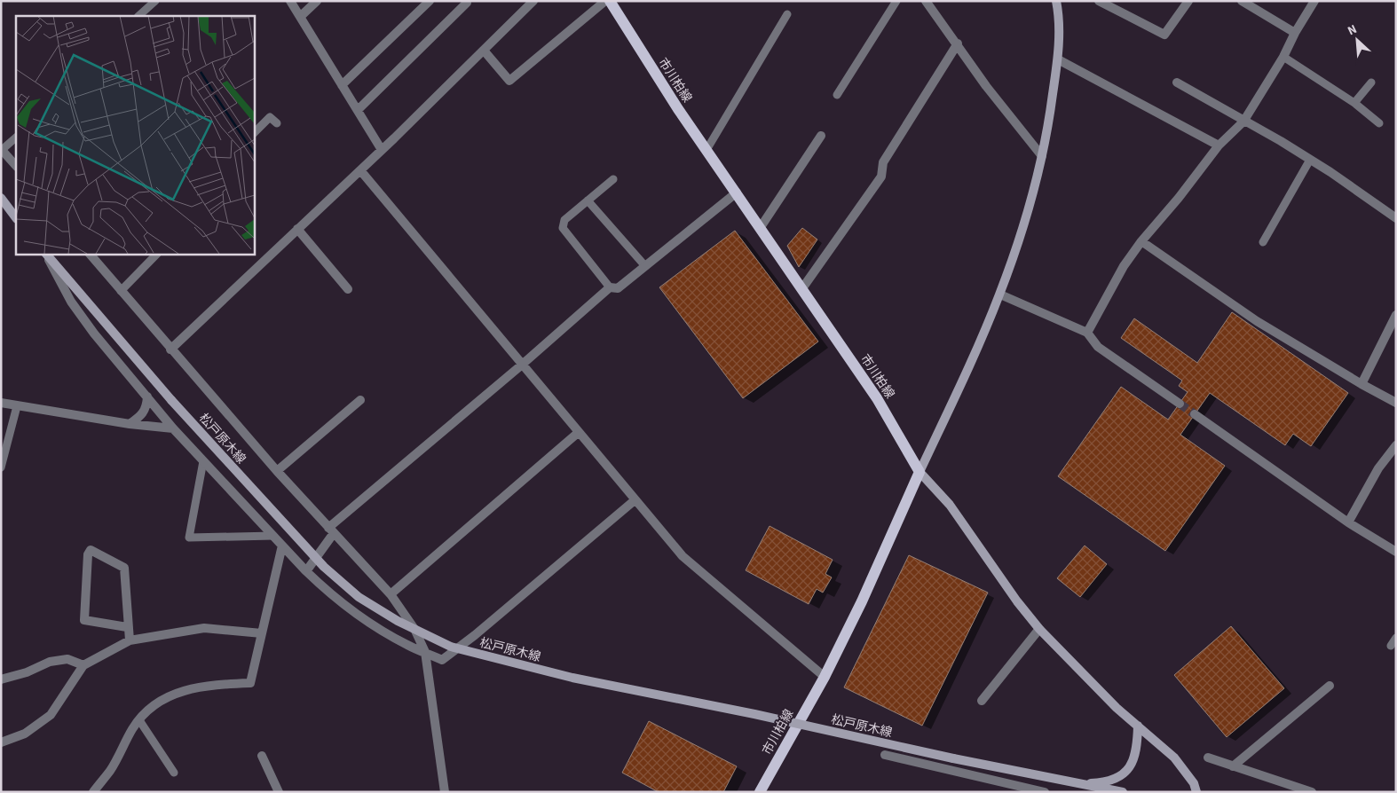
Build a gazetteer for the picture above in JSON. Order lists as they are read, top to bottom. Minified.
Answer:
{"streets":{"main road":["市川柏線","松戸原木線"]},"north":"top left"}
